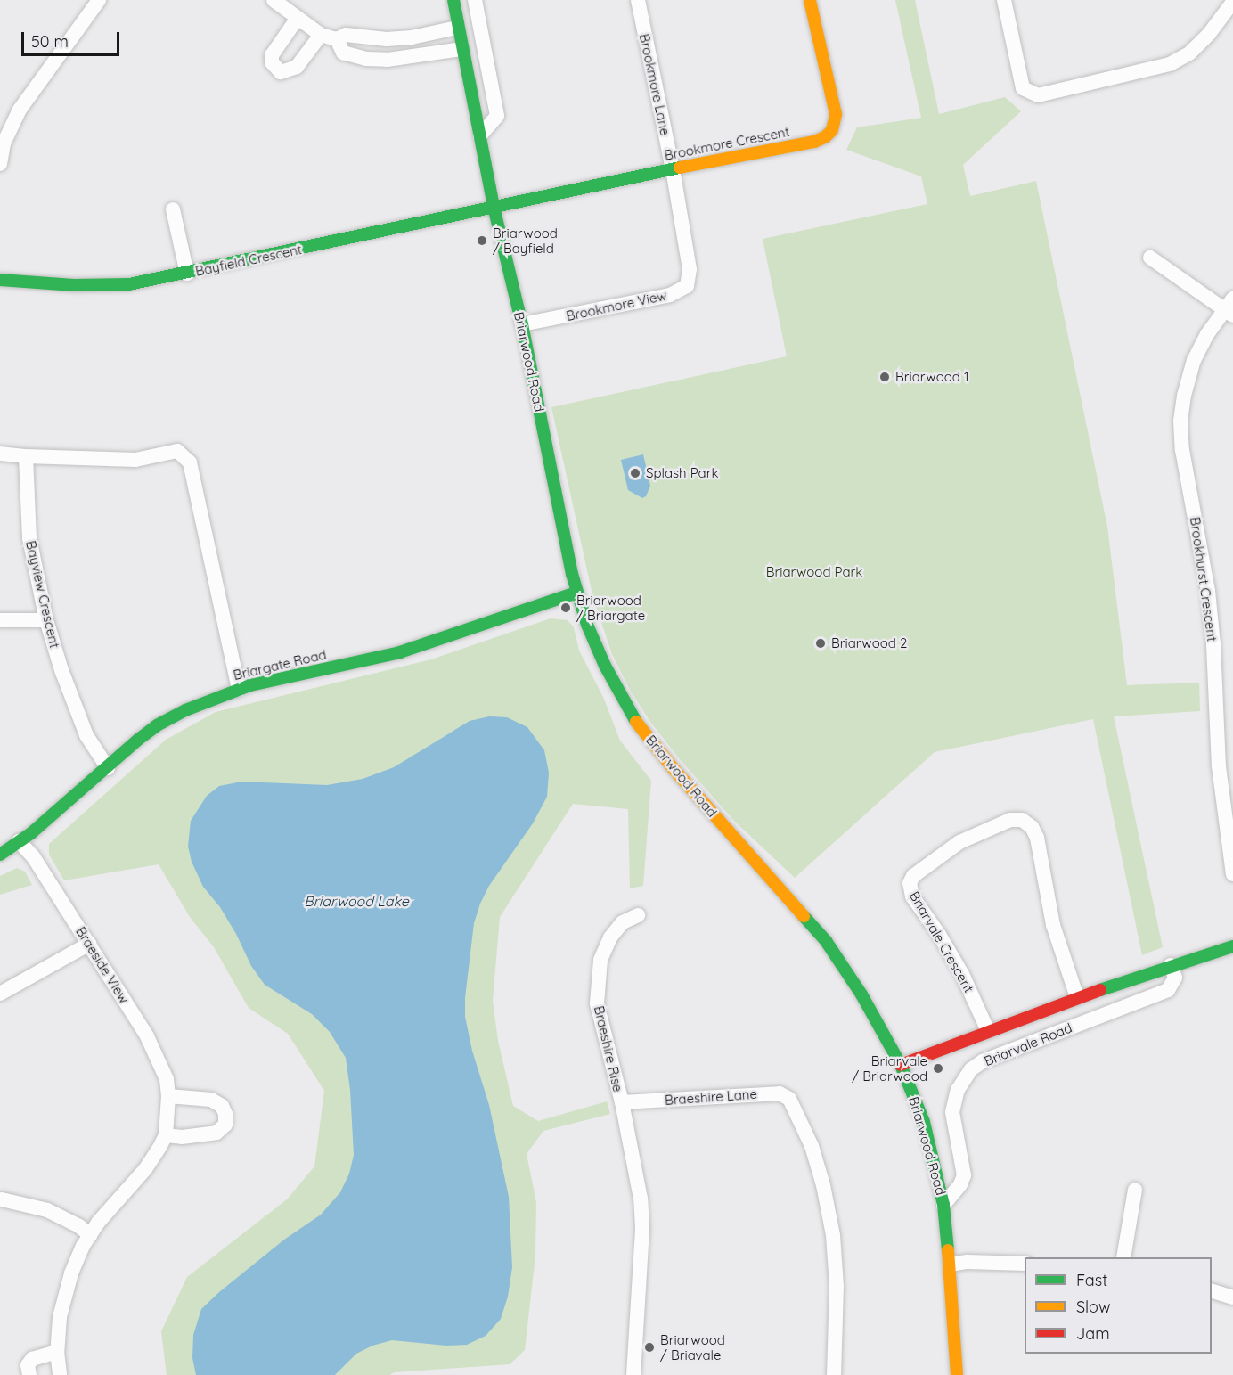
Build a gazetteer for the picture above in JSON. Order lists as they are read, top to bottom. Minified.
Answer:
{"streets":{"street":["Brookmore Lane","Brookmore Crescent","Bayfield Crescent","Brookmore View","Briarwood Road","Brookhurst Crescent","Bayview Crescent","Briargate Road","Briarvale Crescent","Braeside View","Briarvale Road","Braeshire Rise","Braeshire Lane"]},"crossings":[["Brookmore Lane","Brookmore Crescent"],["Brookmore Lane","Brookmore View"],["Brookmore Crescent","Bayfield Crescent"],["Brookmore Crescent","Brookmore View"],["Brookmore Crescent","Briarwood Road"],["Bayfield Crescent","Briarwood Road"],["Brookmore View","Briarwood Road"],["Briarwood Road","Briargate Road"],["Briarwood Road","Briarvale Road"],["Bayview Crescent","Briargate Road"],["Briargate Road","Braeside View"],["Briarvale Crescent","Briarvale Road"],["Braeshire Rise","Braeshire Lane"]],"water":["Briarwood Lake"],"parks":["Briarwood Park"],"places":["Briarwood / Bayfield","Briarwood 1","Splash Park","Briarwood / Briargate","Briarwood 2","Briarvale / Briarwood","Briarwood / Briavale"],"legend":["Fast","Slow","Jam"],"scale_bar":"50 m"}
